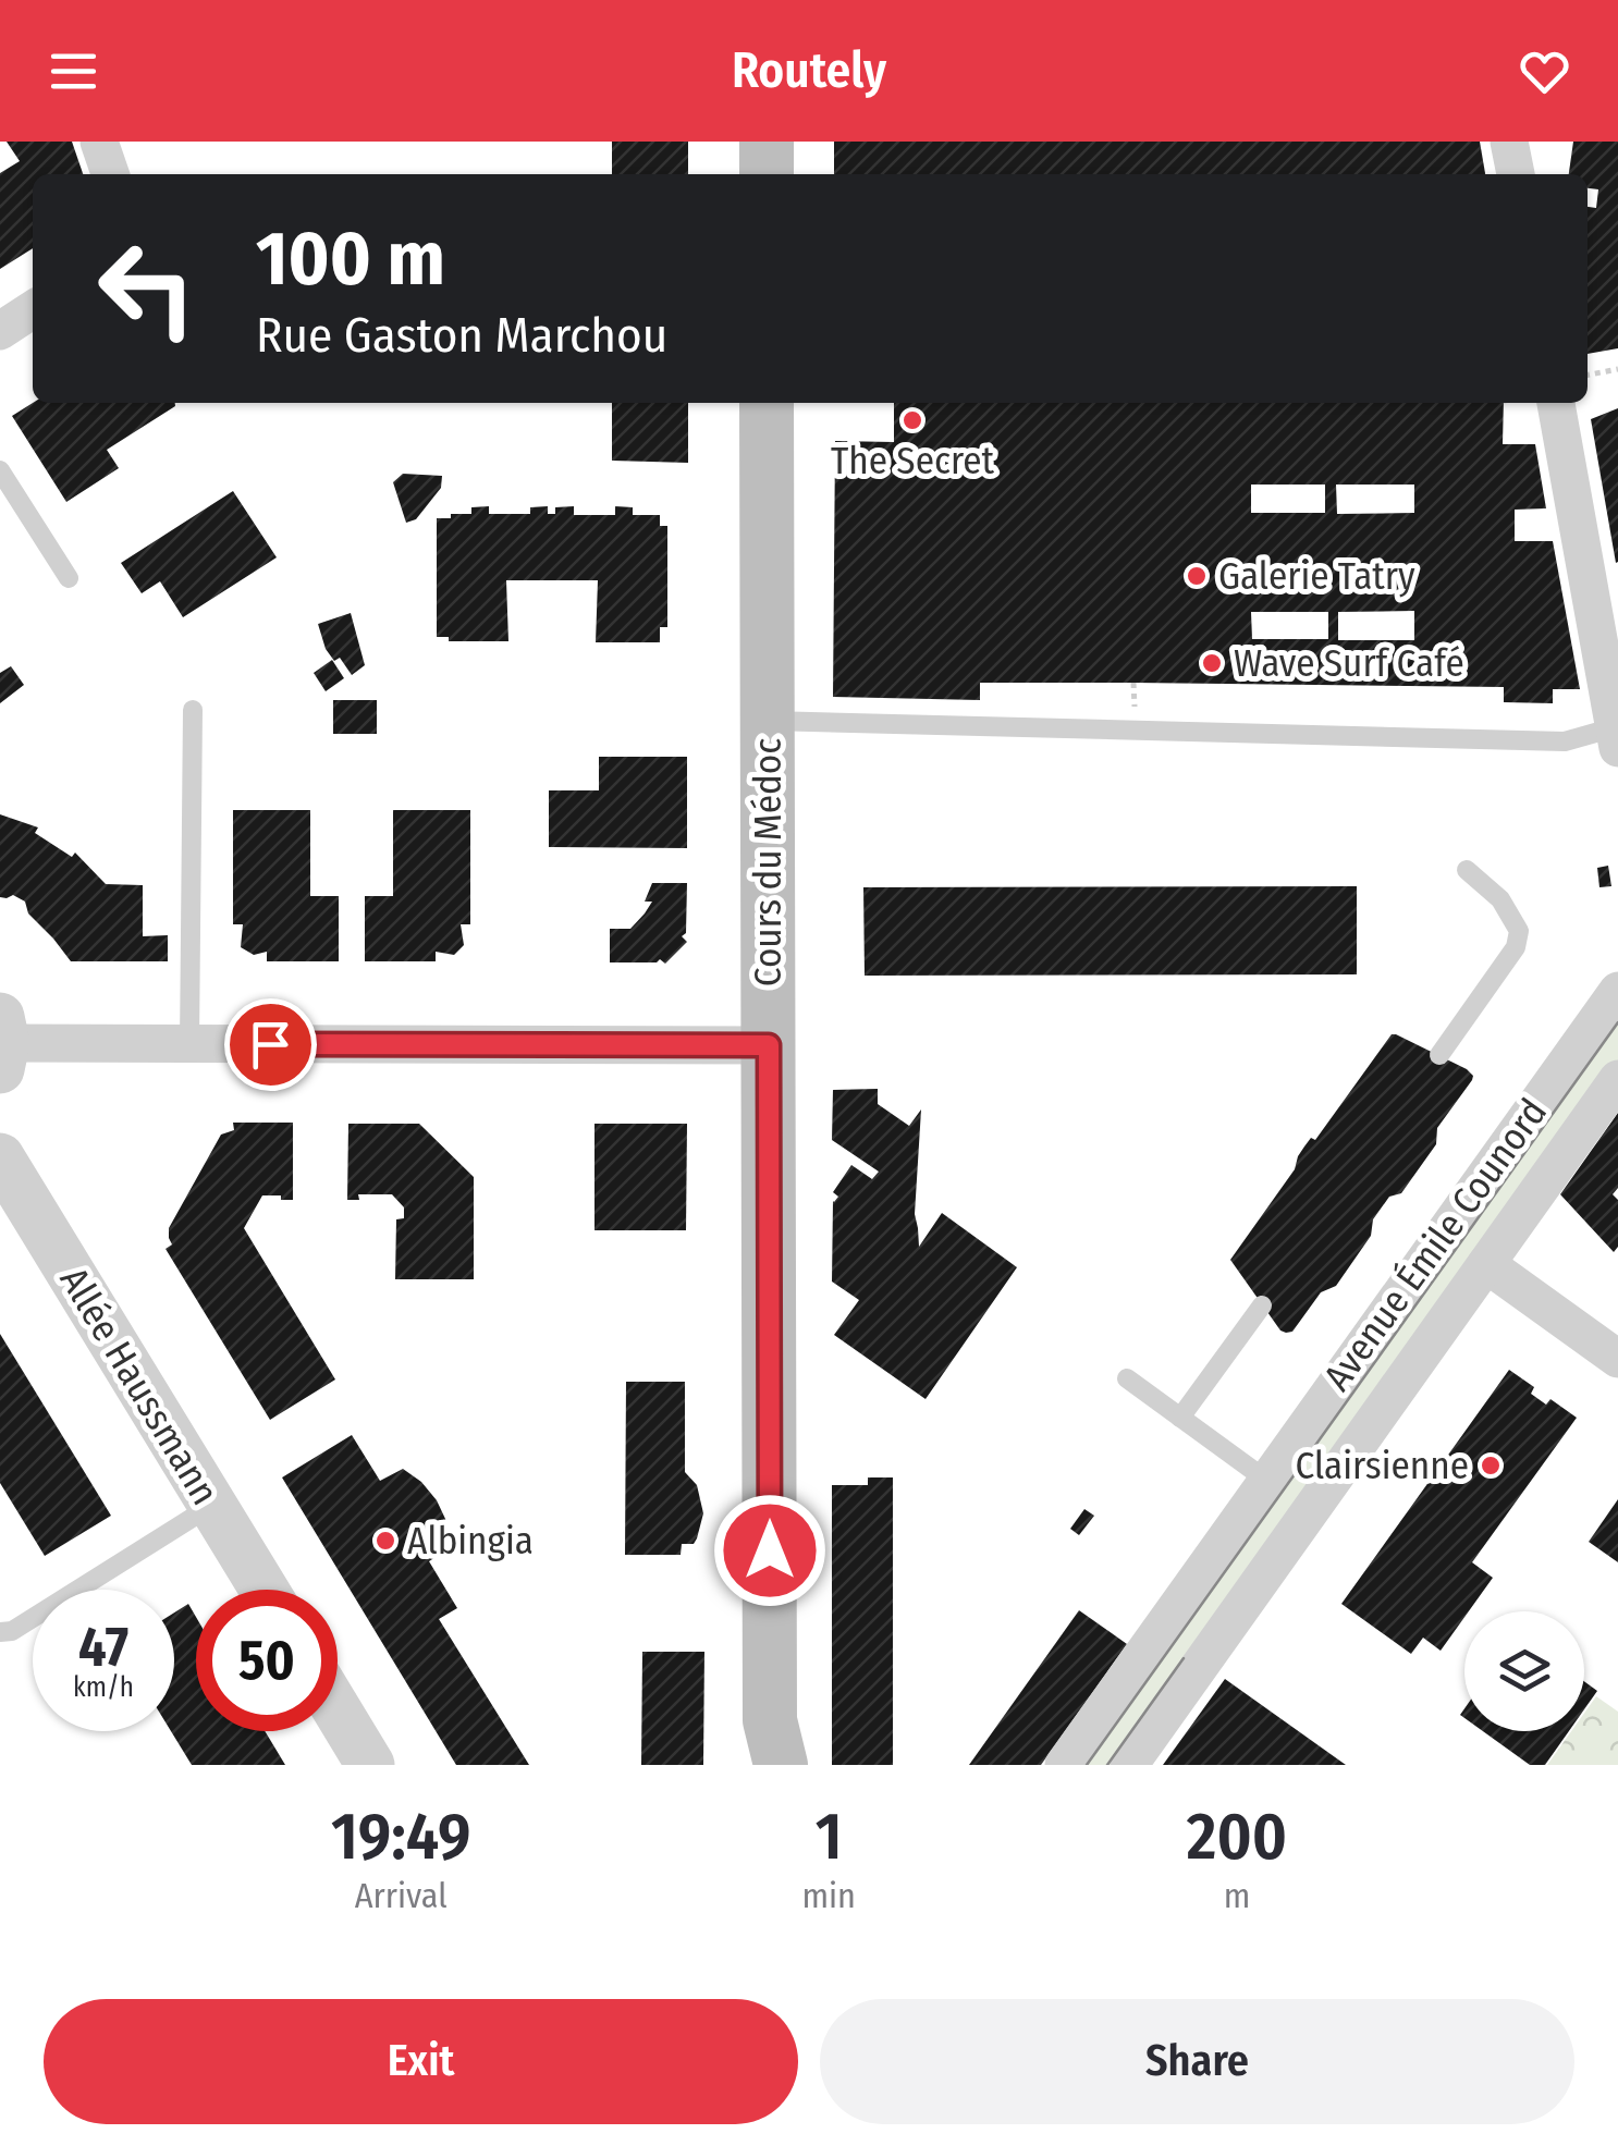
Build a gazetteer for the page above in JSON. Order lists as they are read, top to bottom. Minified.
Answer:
{"streets":{"main road":["Cours du Médoc"],"street":["Avenue Émile Counord","Allée Haussmann"]},"places":["The Secret","Galerie Tatry","Wave Surf Café","Clairsienne","Albingia"],"page":{"header":"Routely","turn":["100 m","Rue Gaston Marchou"],"speed":"47 km/h","limit":"50","eta":["19:49","Arrival","1","min","200","m"],"buttons":["Exit","Share"]}}
